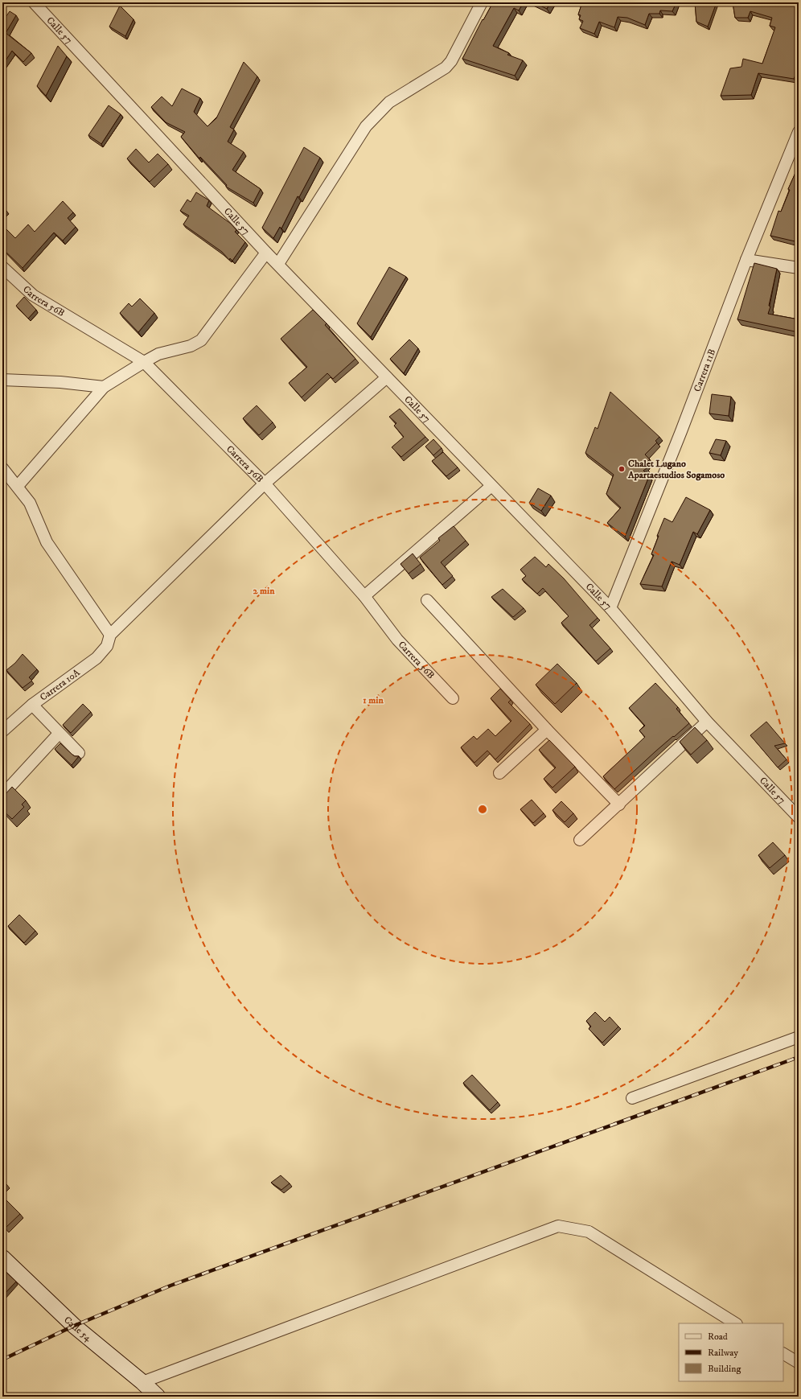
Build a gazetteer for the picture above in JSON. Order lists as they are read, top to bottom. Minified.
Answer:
{"streets":{"street":["Calle 57","Carrera 56B","Carrera 11B","Carrera 10A","Calle 54"]},"crossings":[["Calle 57","Carrera 11B"]],"places":["Chalet Lugano Apartaestudios Sogamoso"],"legend":["Road","Railway","Building"],"rings":["2 min","1 min"]}
